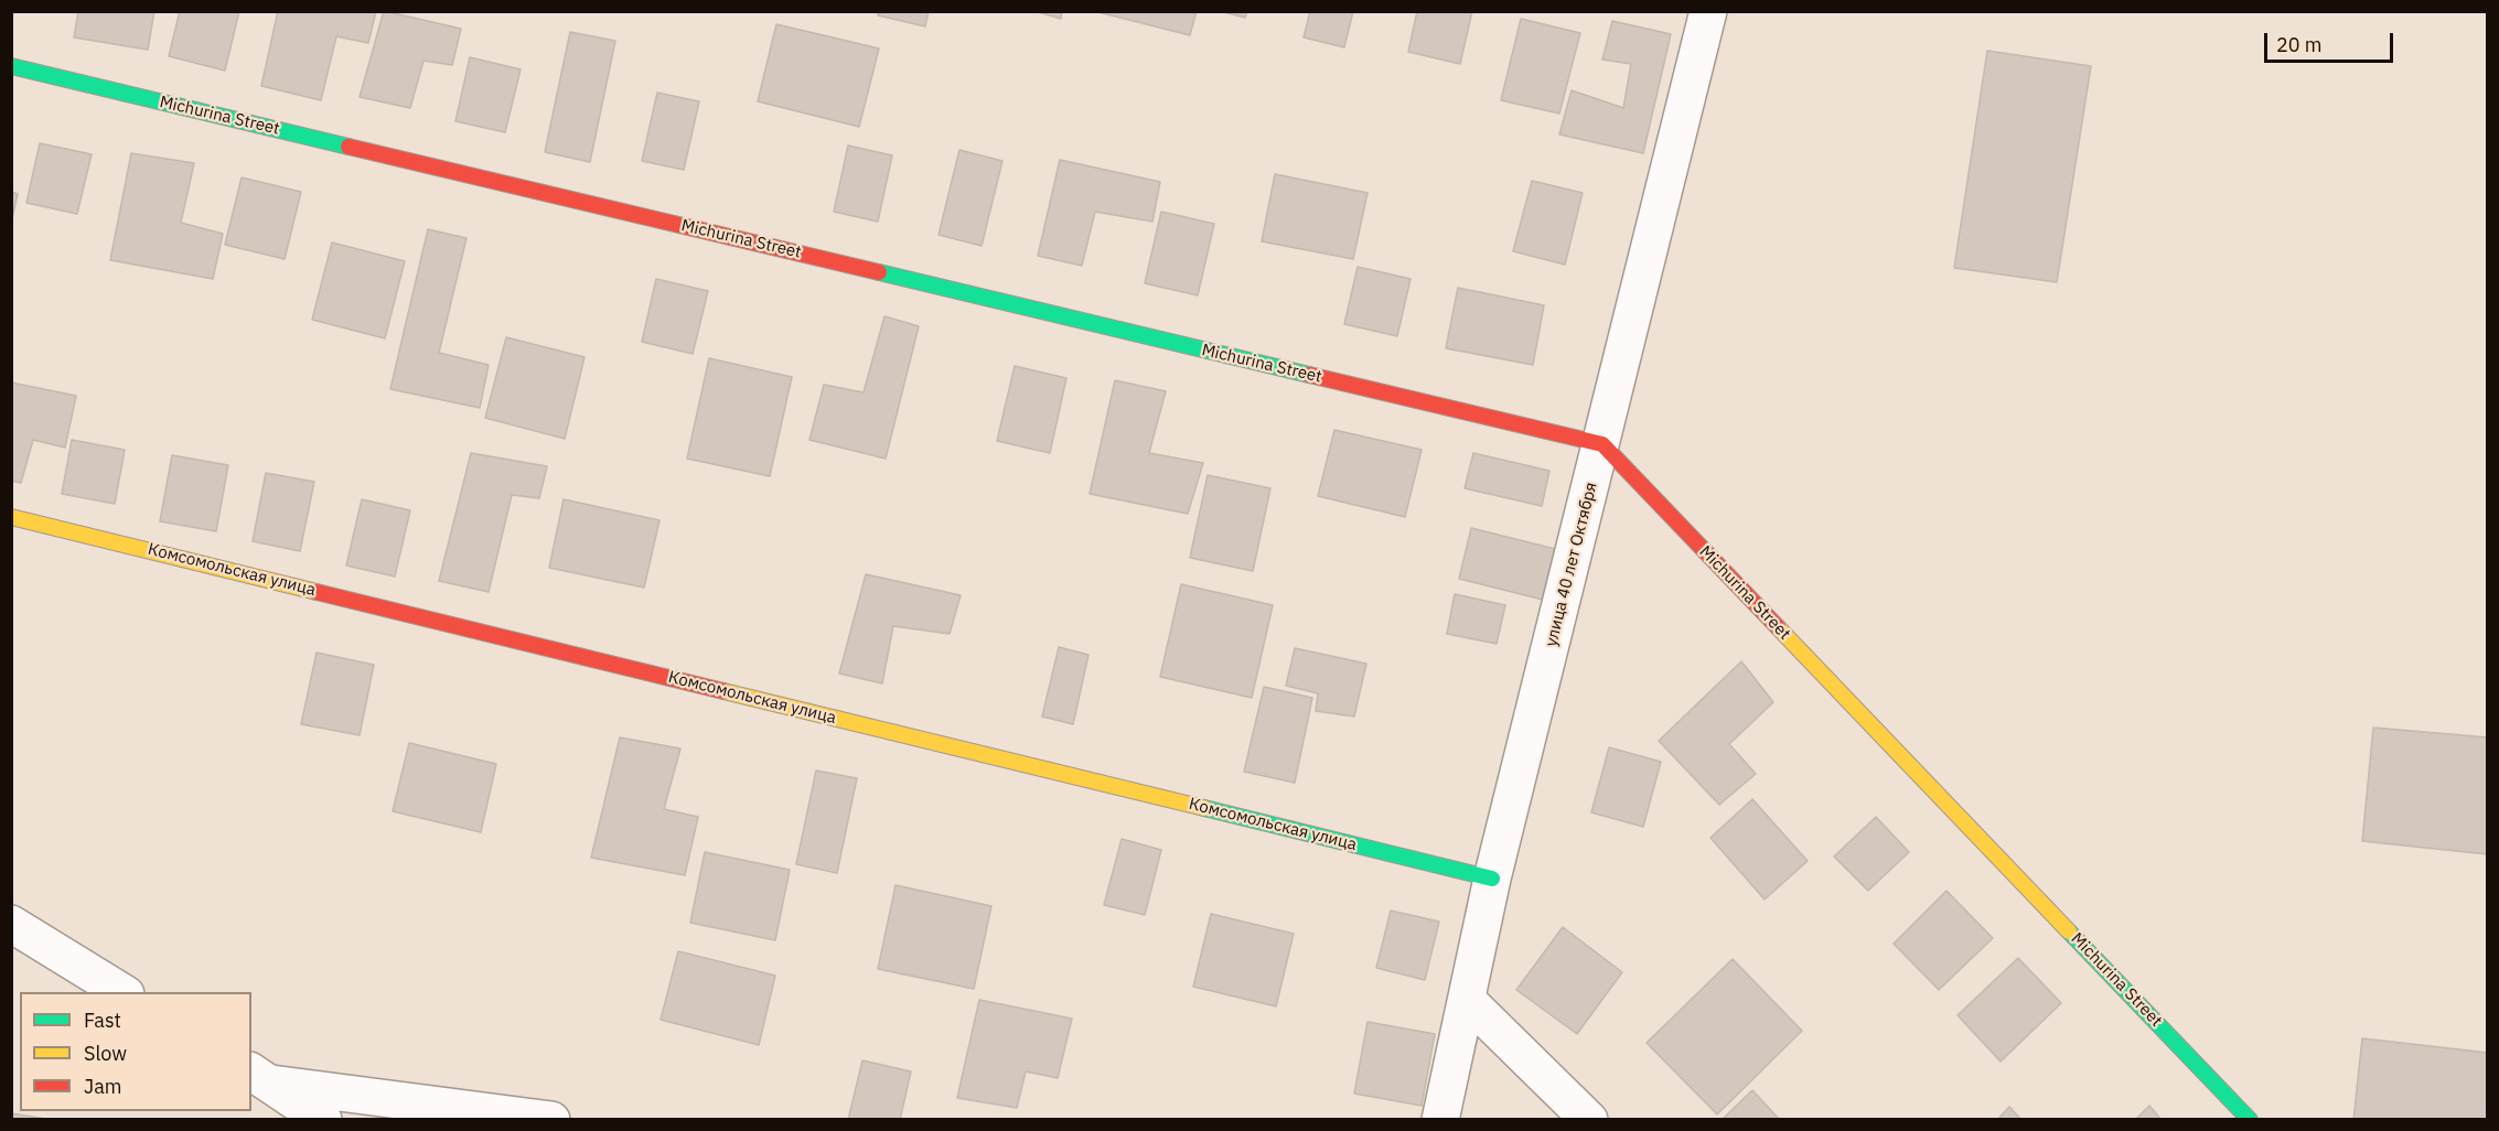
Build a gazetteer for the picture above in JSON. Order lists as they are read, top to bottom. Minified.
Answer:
{"streets":{"street":["Michurina Street","улица 40 лет Октября","Комсомольская улица"]},"crossings":[["Michurina Street","улица 40 лет Октября"],["улица 40 лет Октября","Комсомольская улица"]],"legend":["Fast","Slow","Jam"],"scale_bar":"20 m"}
